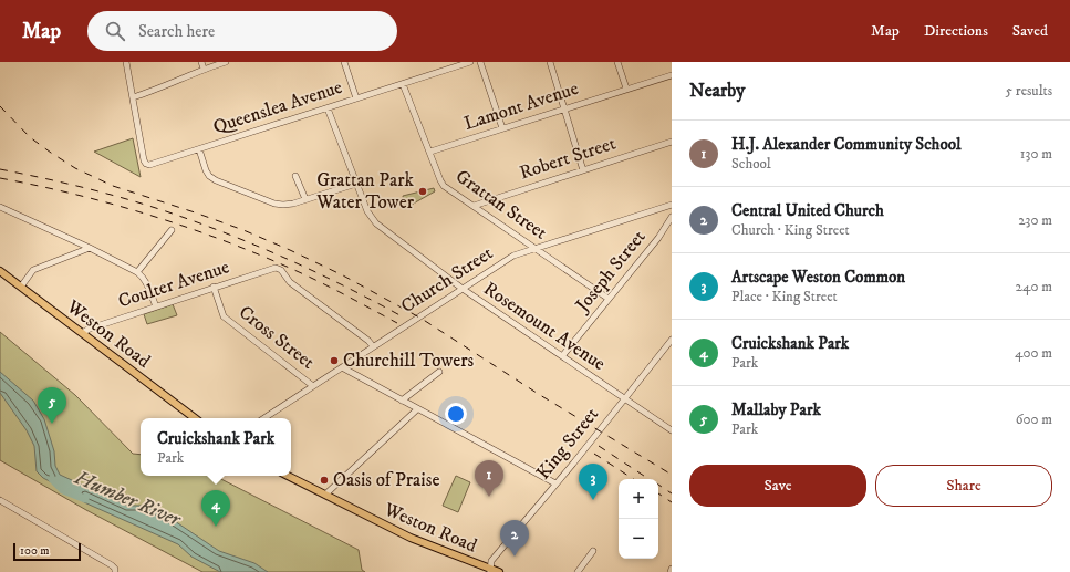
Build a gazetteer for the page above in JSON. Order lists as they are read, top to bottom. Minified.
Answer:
{"streets":{"main road":["Weston Road"],"street":["Lamont Avenue","Queenslea Avenue","Robert Street","Grattan Street","Joseph Street","Church Street","Coulter Avenue","Rosemount Avenue","Cross Street","King Street"]},"crossings":[["Lamont Avenue","Grattan Street"],["Queenslea Avenue","Grattan Street"],["Queenslea Avenue","Rosemount Avenue"],["Robert Street","Grattan Street"],["Grattan Street","Joseph Street"],["Grattan Street","Church Street"],["Joseph Street","Rosemount Avenue"],["Church Street","Coulter Avenue"],["Church Street","Rosemount Avenue"],["Church Street","Cross Street"],["Coulter Avenue","Weston Road"],["Coulter Avenue","Cross Street"],["Rosemount Avenue","King Street"],["Weston Road","King Street"]],"water":["Humber River"],"places":["Grattan Park Water Tower","Churchill Towers","Oasis of Praise"],"scale_bar":"100 m","page":{"header":"Map","search":"Search here","nav":["Map","Directions","Saved"],"heading":["Nearby","5 results"],"list":[{"mark":"1","name":"H.J. Alexander Community School","note":"School","value":"130 m"},{"mark":"2","name":"Central United Church","note":"Church · King Street","value":"230 m"},{"mark":"3","name":"Artscape Weston Common","note":"Place · King Street","value":"240 m"},{"mark":"4","name":"Cruickshank Park","note":"Park","value":"400 m"},{"mark":"5","name":"Mallaby Park","note":"Park","value":"600 m"}],"pins":["5","1","3","4","2"],"popup":["Cruickshank Park","Park"],"buttons":["Save","Share"],"map_buttons":["+","−"],"scale":"100 m"}}
